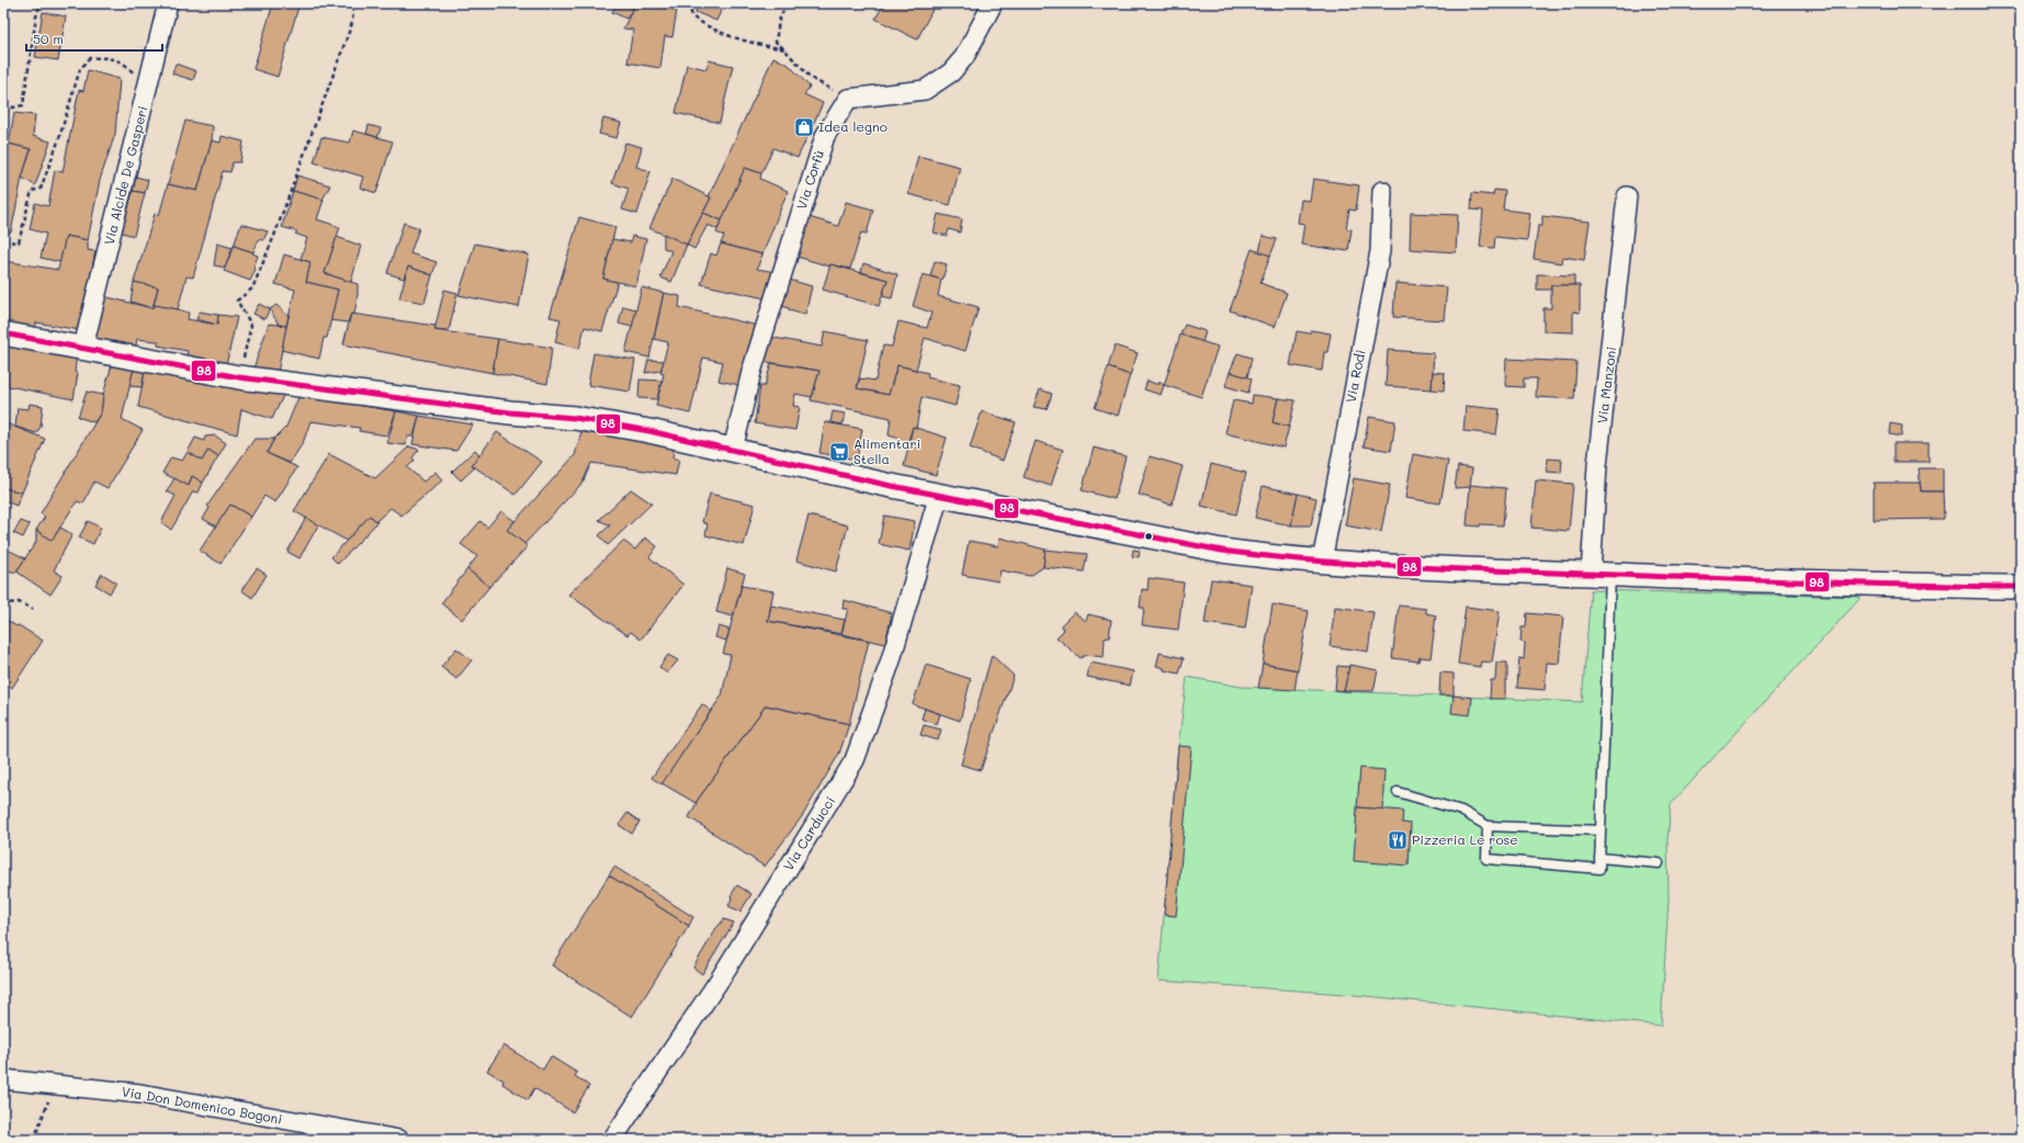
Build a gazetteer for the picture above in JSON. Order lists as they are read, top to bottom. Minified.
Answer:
{"streets":{"street":["Via Alcide De Gasperi","Via Corfù","Via Rodi","Via Manzoni","Via Carducci","Via Don Domenico Bogoni"]},"places":{"shop":["Idea legno"],"supermarket":["Alimentari Stella"],"restaurant":["Pizzeria Le rose"]},"lines":["transit line 98"],"scale_bar":"50 m"}
